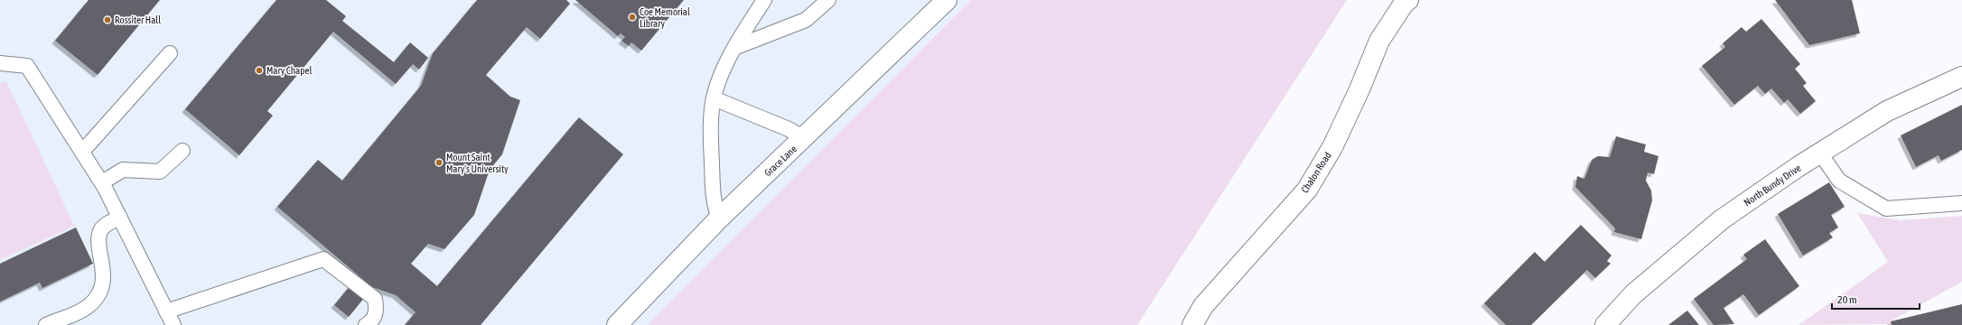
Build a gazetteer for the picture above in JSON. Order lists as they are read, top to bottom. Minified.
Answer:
{"streets":{"street":["Grace Lane","Chalon Road","North Bundy Drive"]},"places":["Coe Memorial Library","Rossiter Hall","Mary Chapel","Mount Saint Mary's University"],"scale_bar":"20 m"}
